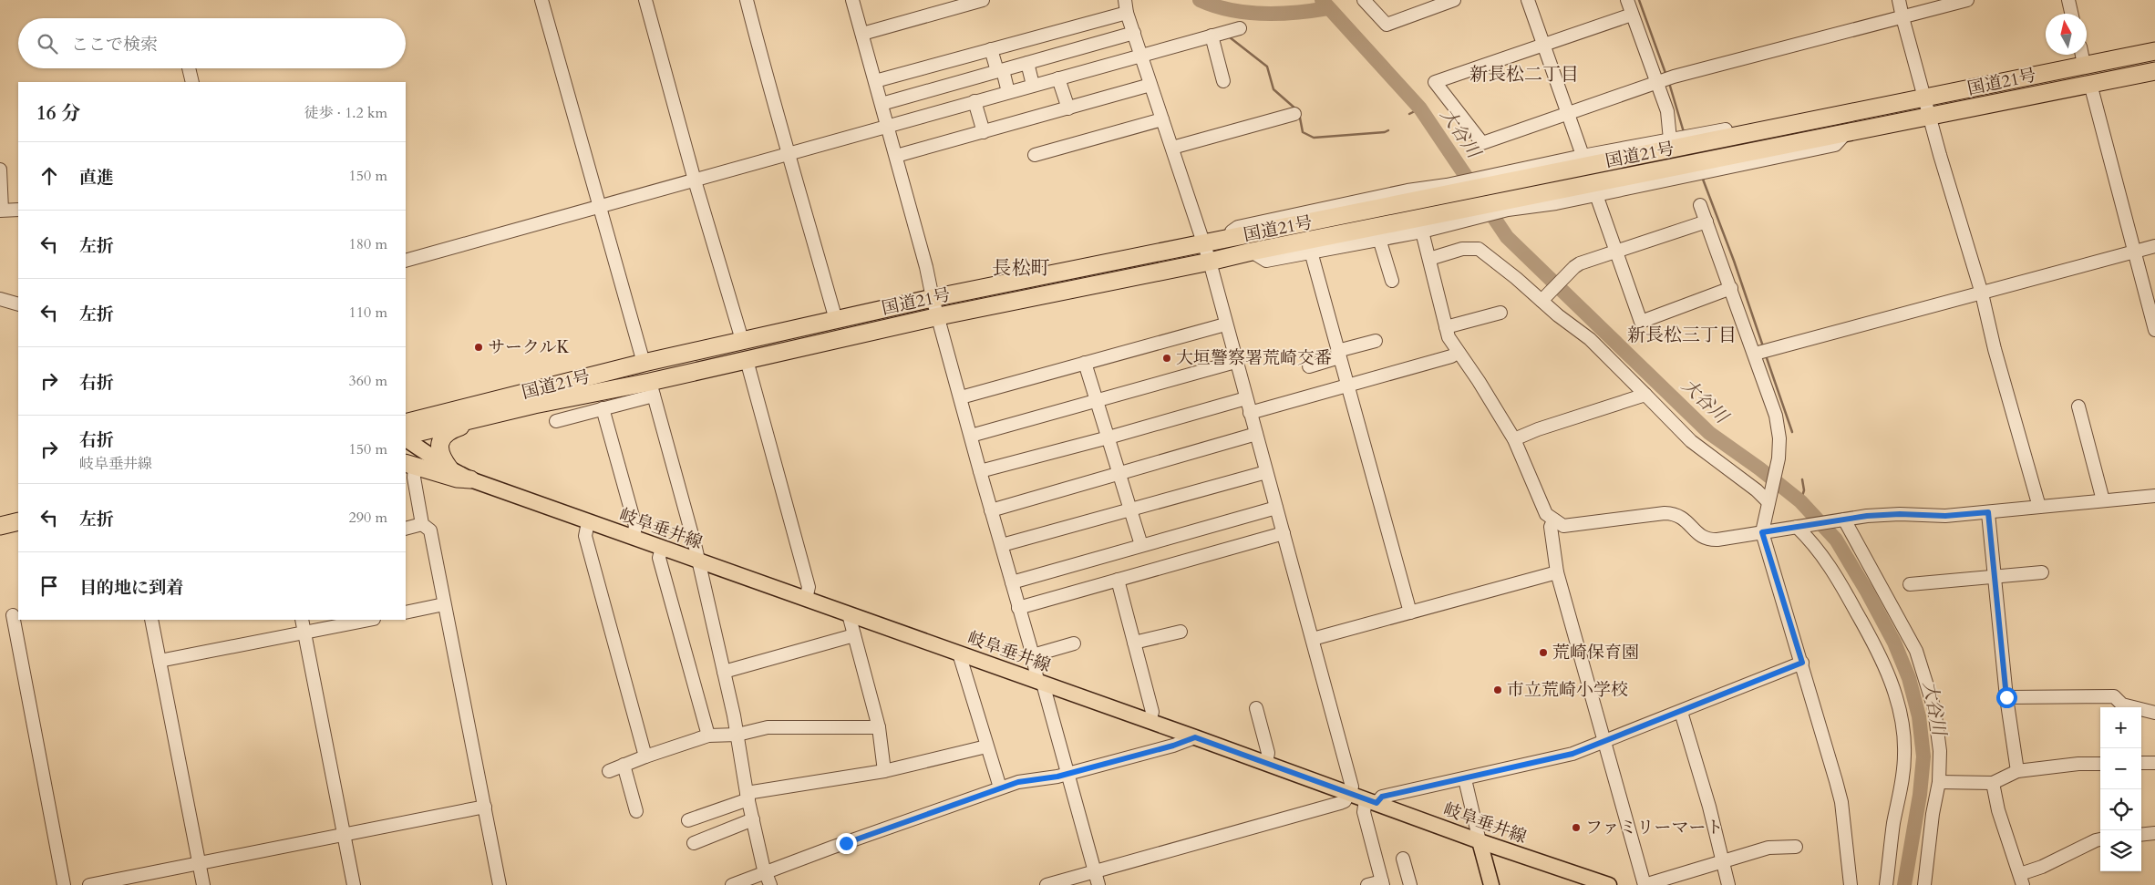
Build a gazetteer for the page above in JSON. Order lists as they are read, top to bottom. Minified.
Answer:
{"streets":{"highway":["国道21号"],"main road":["岐阜垂井線"]},"districts":["新長松二丁目","長松町","新長松三丁目"],"water":["大谷川"],"places":["サークルK","大垣警察署荒崎交番","荒崎保育園","市立荒崎小学校","ファミリーマート"],"north":"top","page":{"search":"ここで検索","heading":["16 分","徒歩 · 1.2 km"],"list":[["直進","150 m"],["左折","180 m"],["左折","110 m"],["右折","360 m"],["右折","岐阜垂井線","150 m"],["左折","290 m"],"目的地に到着"],"map_buttons":["+","−"]}}
